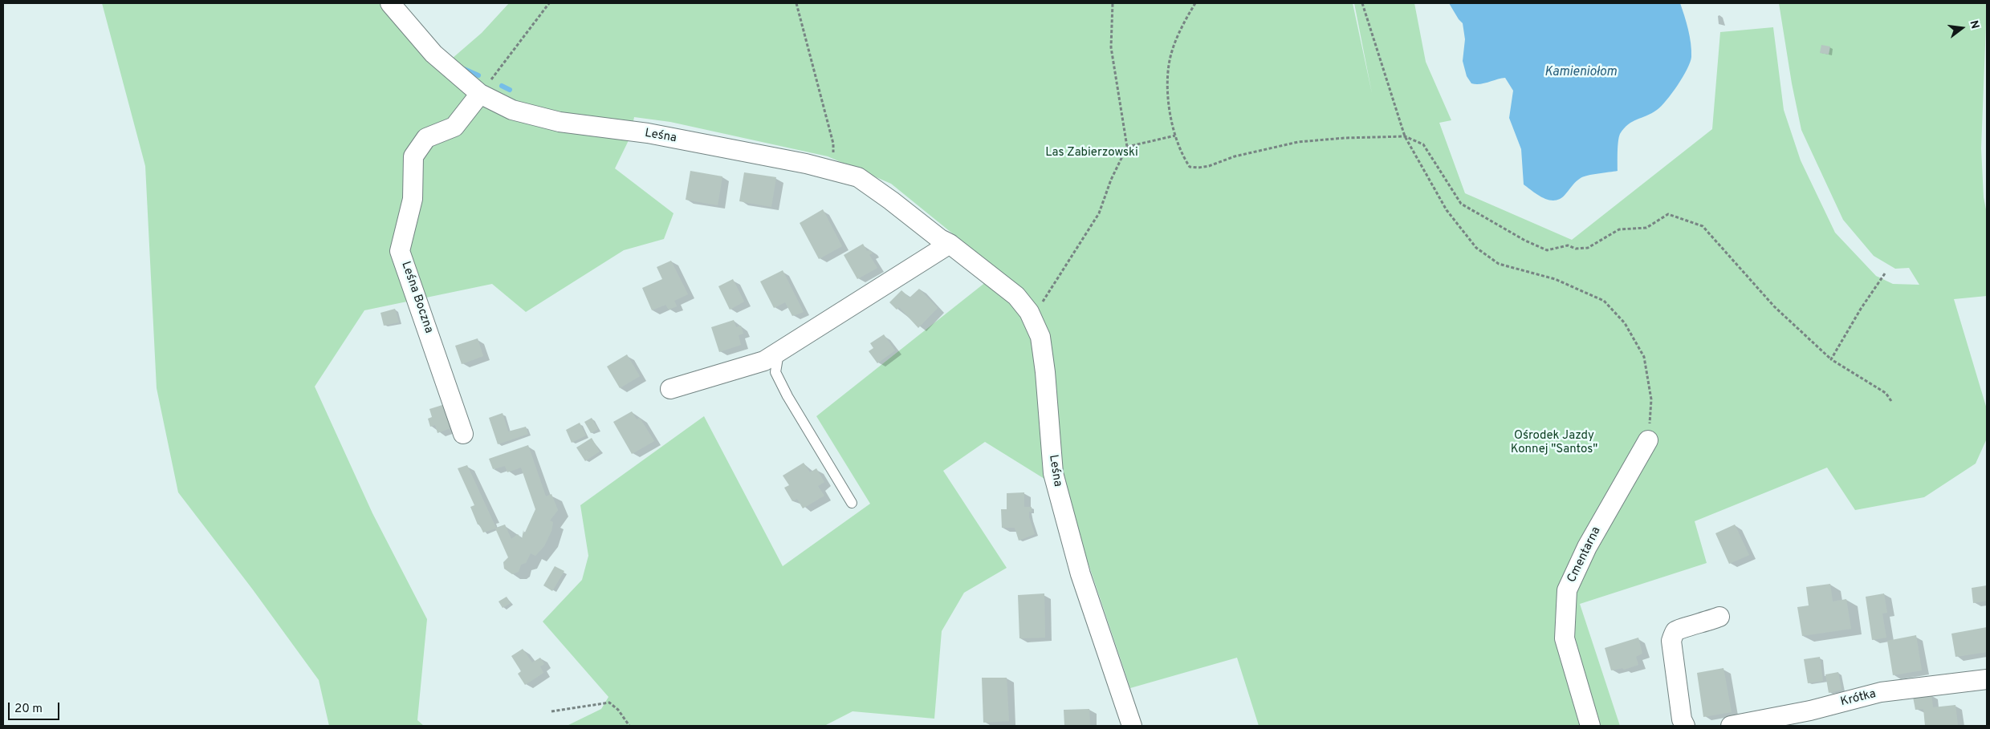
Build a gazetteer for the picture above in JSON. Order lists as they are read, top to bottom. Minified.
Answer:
{"streets":{"street":["Leśna","Leśna Boczna","Cmentarna","Krótka"]},"crossings":[["Leśna","Leśna Boczna"]],"water":["Kamieniołom"],"parks":["Las Zabierzowski","Ośrodek Jazdy Konnej \"Santos\""],"scale_bar":"20 m","north":"right"}
